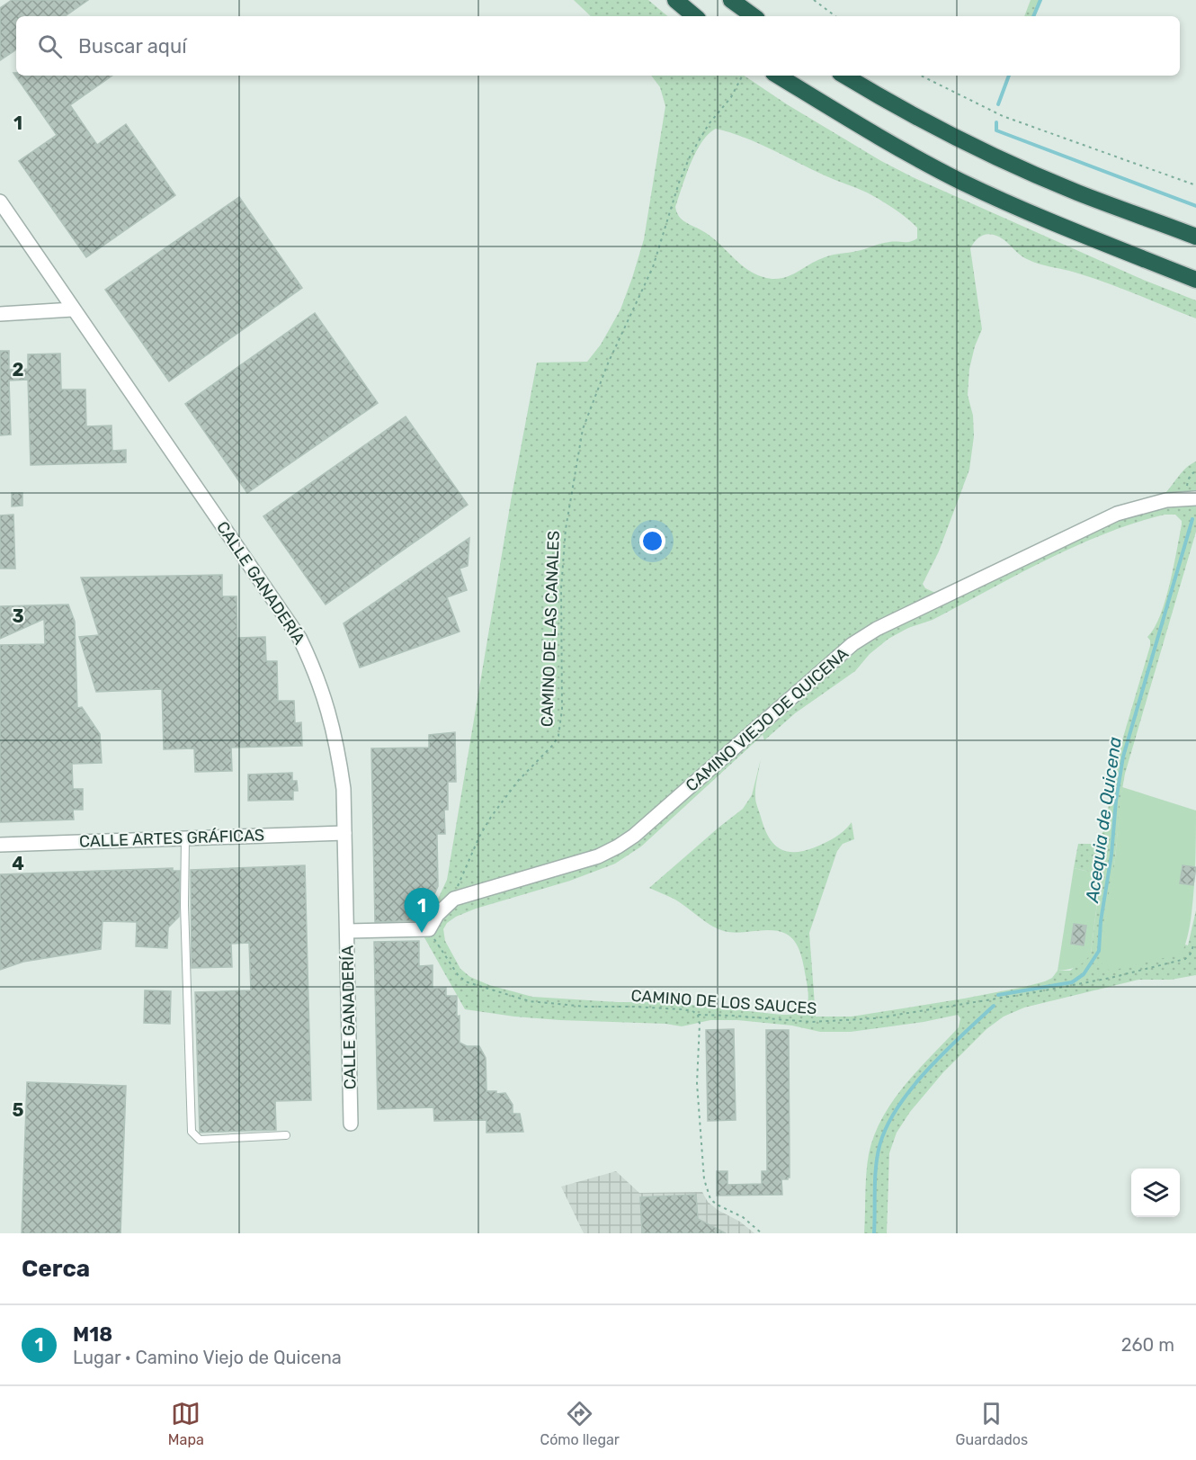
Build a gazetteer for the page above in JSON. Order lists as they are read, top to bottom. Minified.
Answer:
{"streets":{"street":["CALLE GANADERÍA","CAMINO VIEJO DE QUICENA","CALLE ARTES GRÁFICAS"],"path":["CAMINO DE LAS CANALES","CAMINO DE LOS SAUCES"]},"crossings":[["CALLE GANADERÍA","CALLE ARTES GRÁFICAS"],["CAMINO DE LAS CANALES","CAMINO VIEJO DE QUICENA"],["CAMINO VIEJO DE QUICENA","CAMINO DE LOS SAUCES"]],"water":["Acequia de Quicena"],"page":{"search":"Buscar aquí","pins":"1","heading":"Cerca","list":[{"mark":"1","name":"M18","note":"Lugar · Camino Viejo de Quicena","value":"260 m"}],"nav":["Mapa","Cómo llegar","Guardados"]},"grid":{"rows":["1","2","3","4","5"]}}
